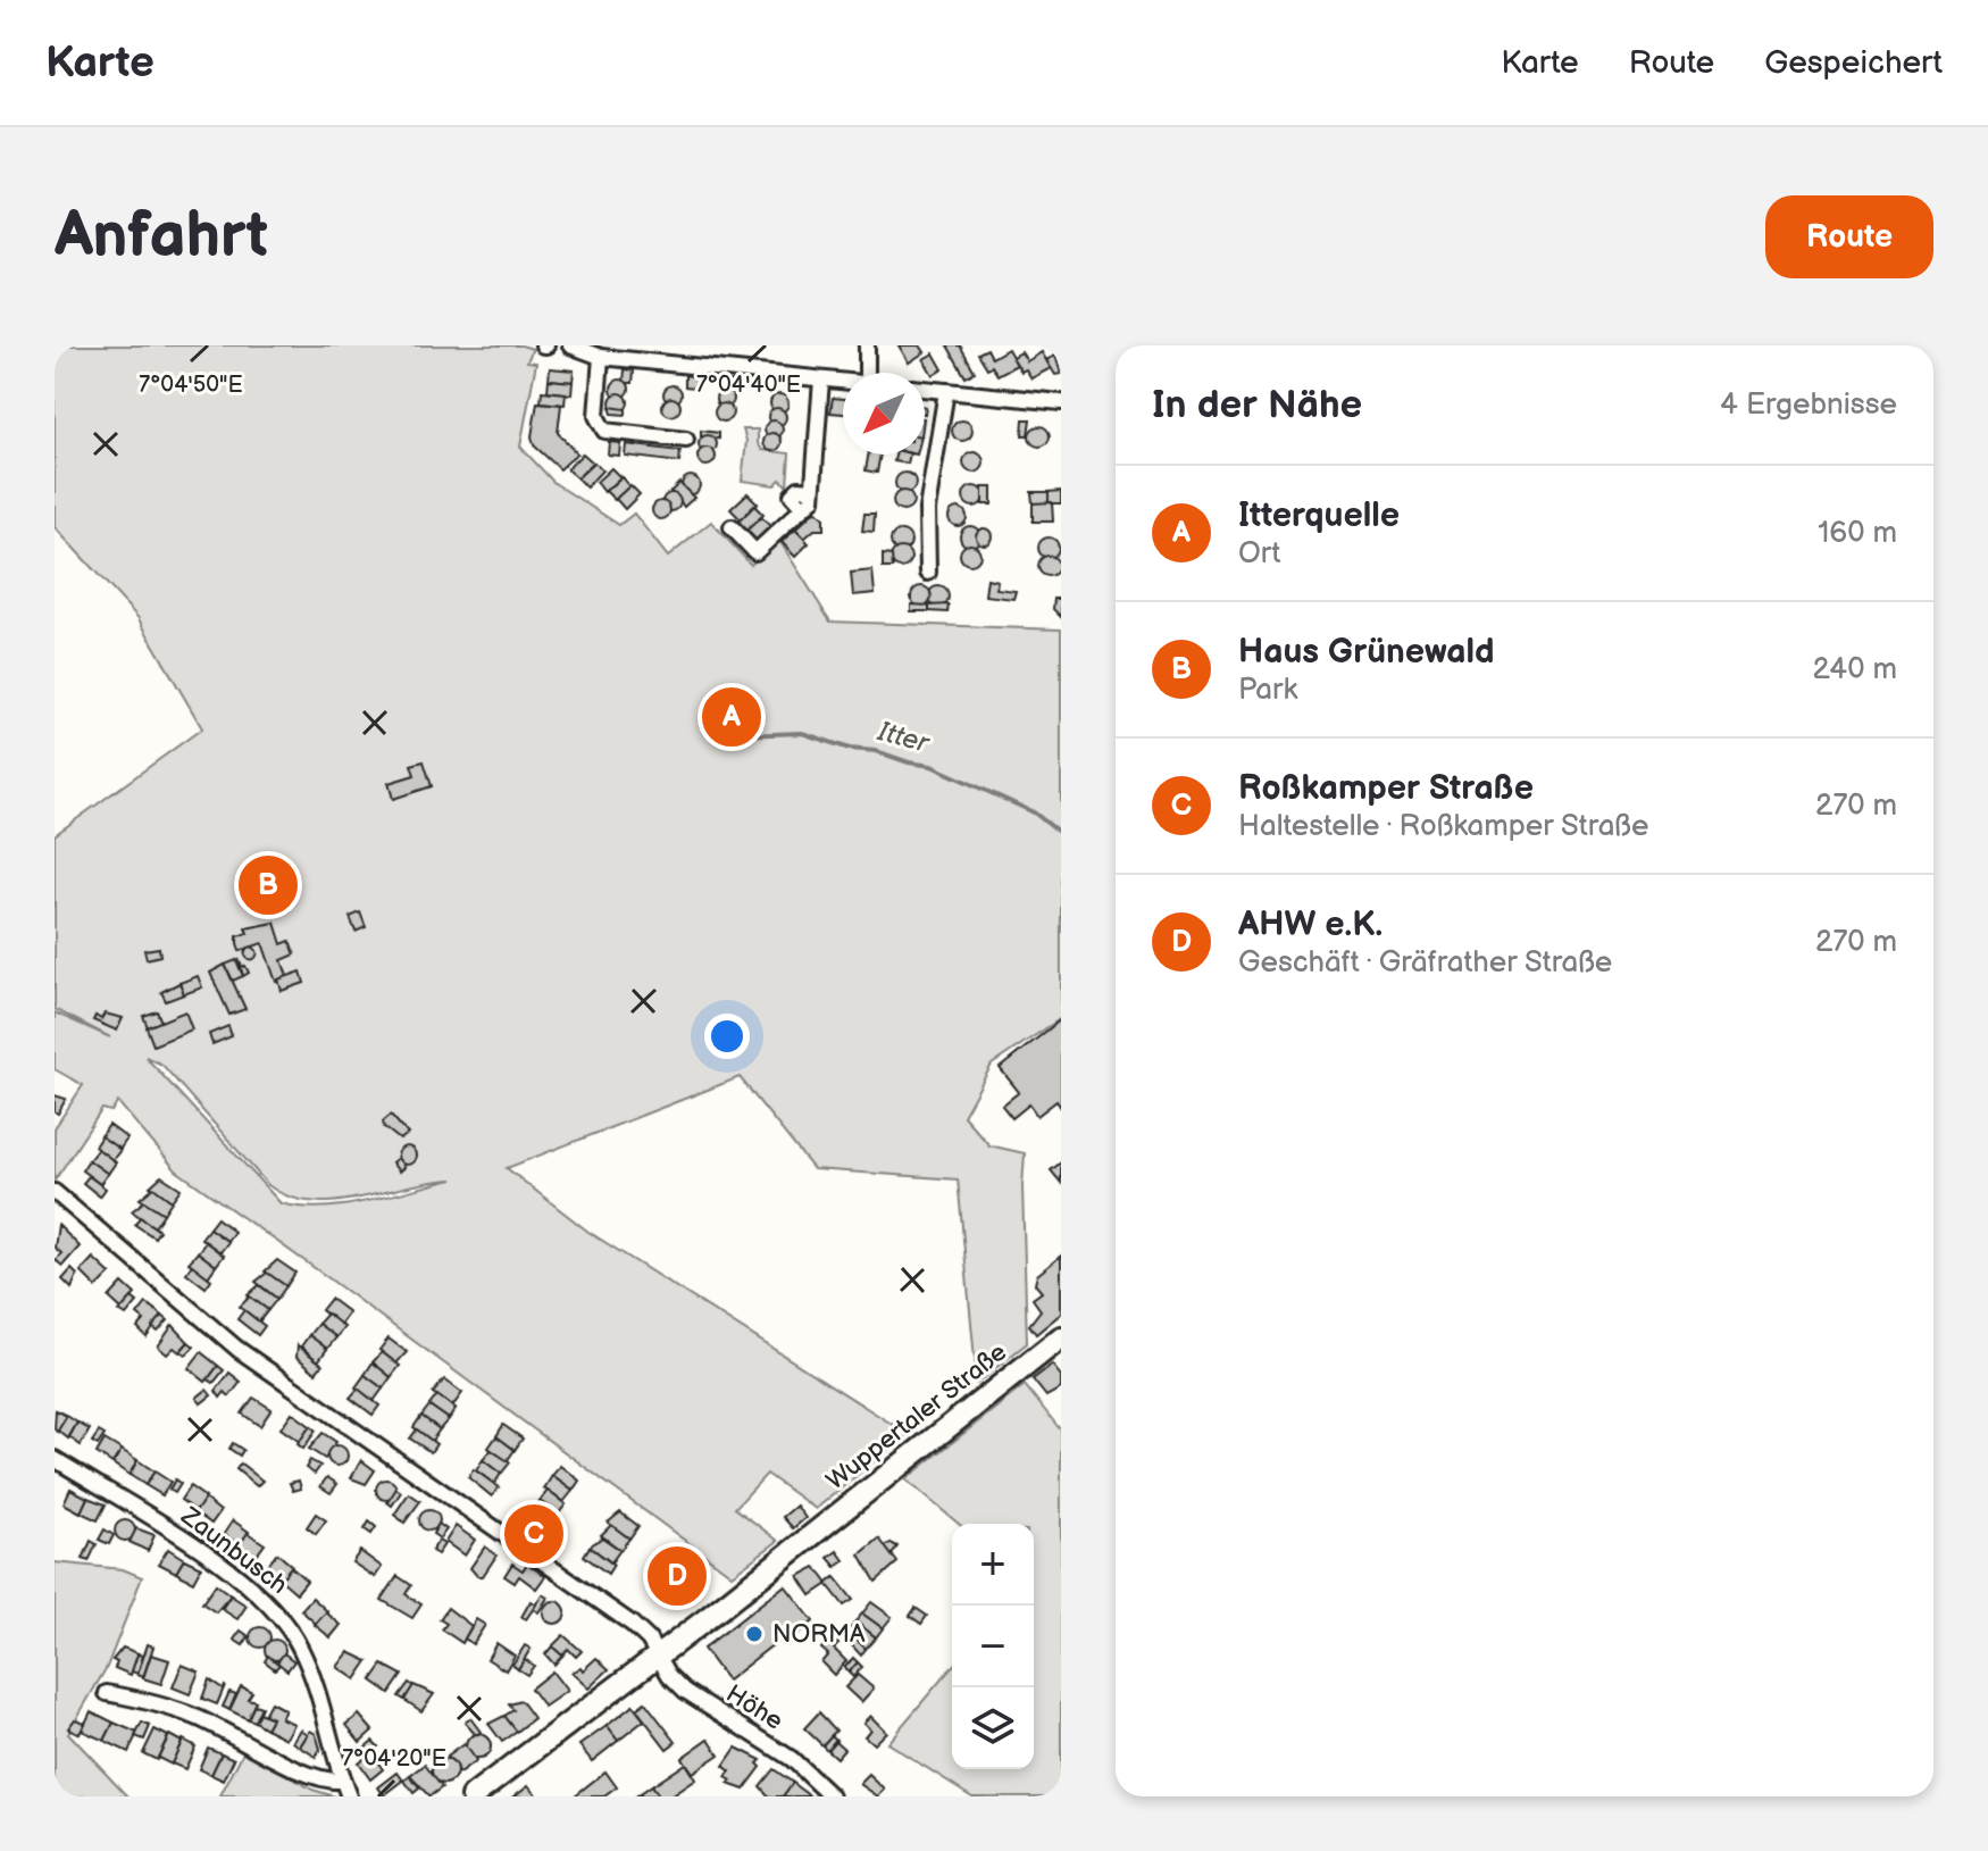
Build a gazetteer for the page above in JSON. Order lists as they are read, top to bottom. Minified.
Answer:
{"streets":{"main road":["Wuppertaler Straße"],"street":["Zaunbusch","Höhe"]},"crossings":[["Wuppertaler Straße","Höhe"]],"water":["Itter"],"places":["NORMA"],"north":"bottom left","page":{"header":"Karte","nav":["Karte","Route","Gespeichert"],"buttons":"Route","title":"Anfahrt","heading":["In der Nähe","4 Ergebnisse"],"list":[{"mark":"A","name":"Itterquelle","note":"Ort","value":"160 m"},{"mark":"B","name":"Haus Grünewald","note":"Park","value":"240 m"},{"mark":"C","name":"Roßkamper Straße","note":"Haltestelle · Roßkamper Straße","value":"270 m"},{"mark":"D","name":"AHW e.K.","note":"Geschäft · Gräfrather Straße","value":"270 m"}],"pins":["A","B","C","D"],"map_buttons":["+","−"]},"coordinates":["7°04'50\"E","7°04'40\"E","7°04'20\"E"]}
